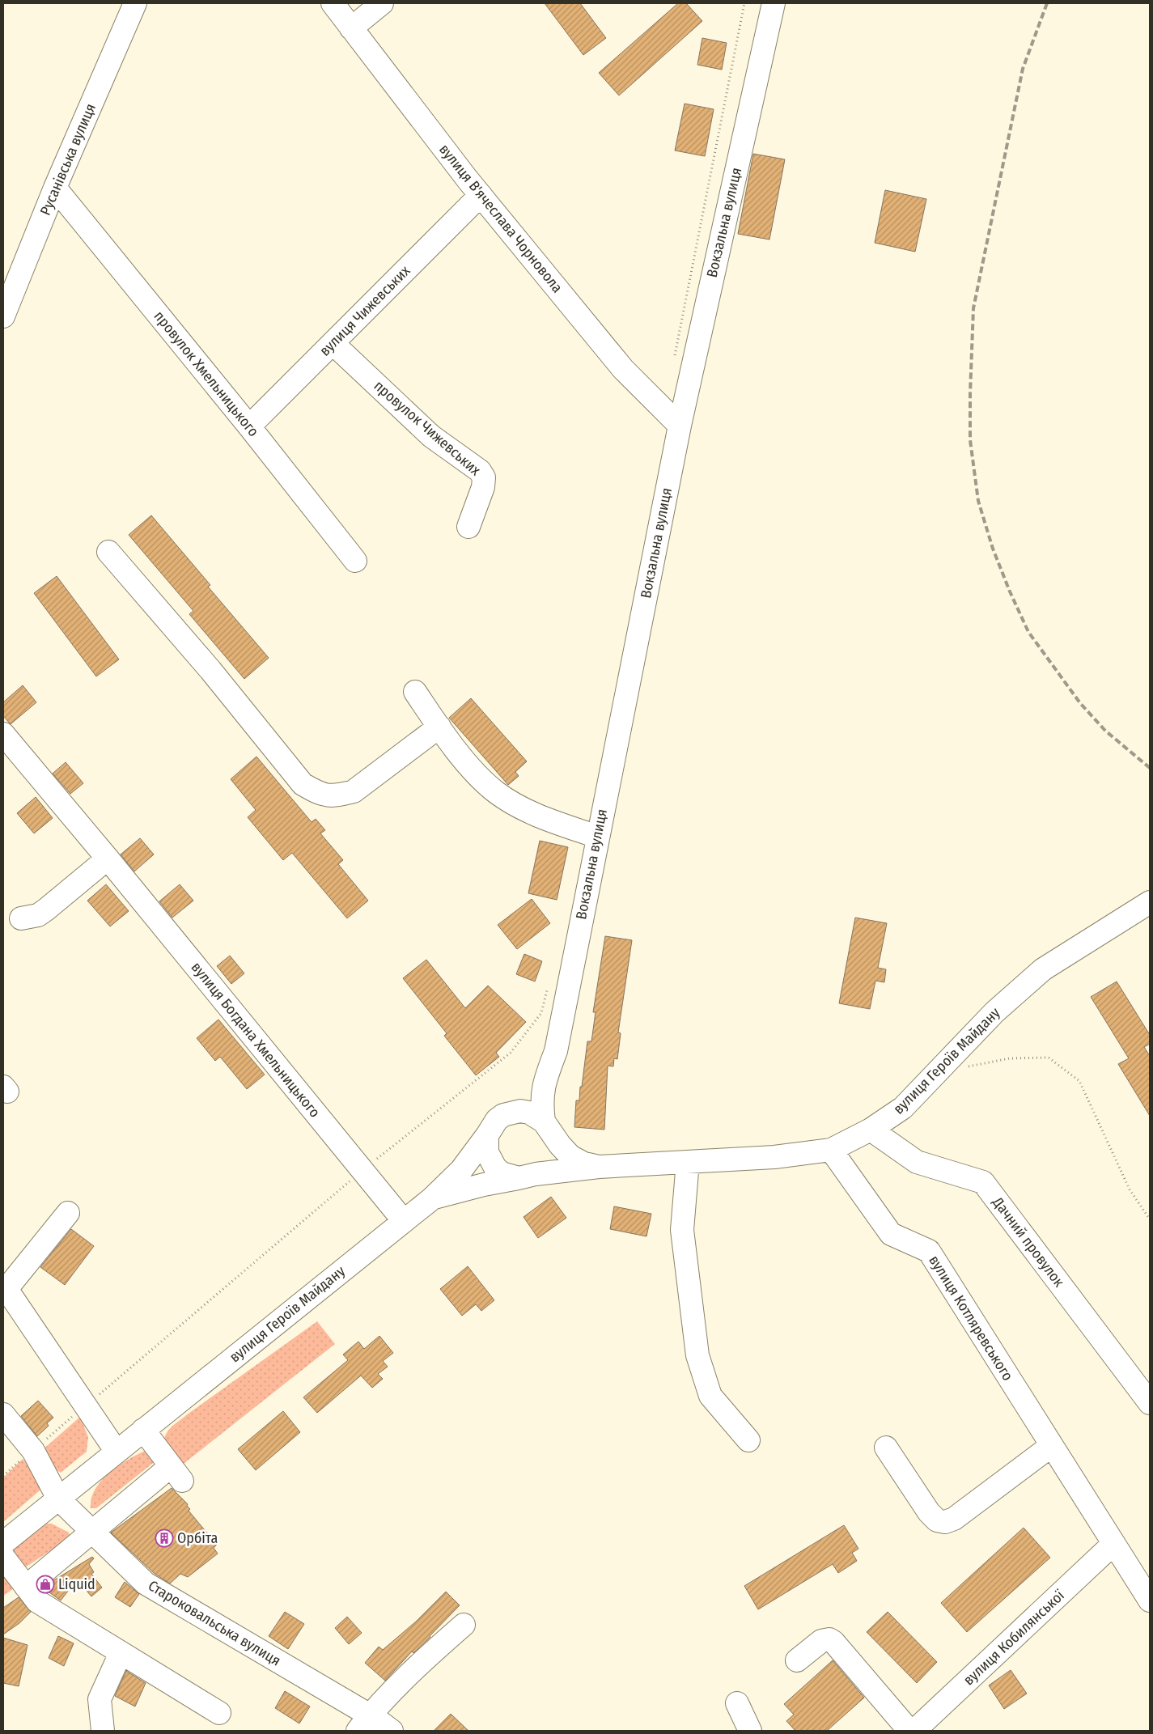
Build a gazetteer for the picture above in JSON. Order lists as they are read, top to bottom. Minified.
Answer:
{"streets":{"street":["Русанівська вулиця","вулиця В'ячеслава Чорновола","Вокзальна вулиця","вулиця Чижевських","провулок Хмельницького","провулок Чижевських","вулиця Богдана Хмельницького","вулиця Героїв Майдану","Дачний провулок","вулиця Котляревського","Староковальська вулиця","вулиця Кобилянської"]},"crossings":[["Русанівська вулиця","провулок Хмельницького"],["вулиця В'ячеслава Чорновола","Вокзальна вулиця"],["вулиця В'ячеслава Чорновола","вулиця Чижевських"],["Вокзальна вулиця","вулиця Героїв Майдану"],["вулиця Чижевських","провулок Хмельницького"],["вулиця Чижевських","провулок Чижевських"],["вулиця Богдана Хмельницького","вулиця Героїв Майдану"],["вулиця Героїв Майдану","Дачний провулок"],["вулиця Героїв Майдану","вулиця Котляревського"],["вулиця Героїв Майдану","Староковальська вулиця"],["вулиця Котляревського","вулиця Кобилянської"]],"places":{"building":["Орбіта"],"shop":["Liquid"]}}
